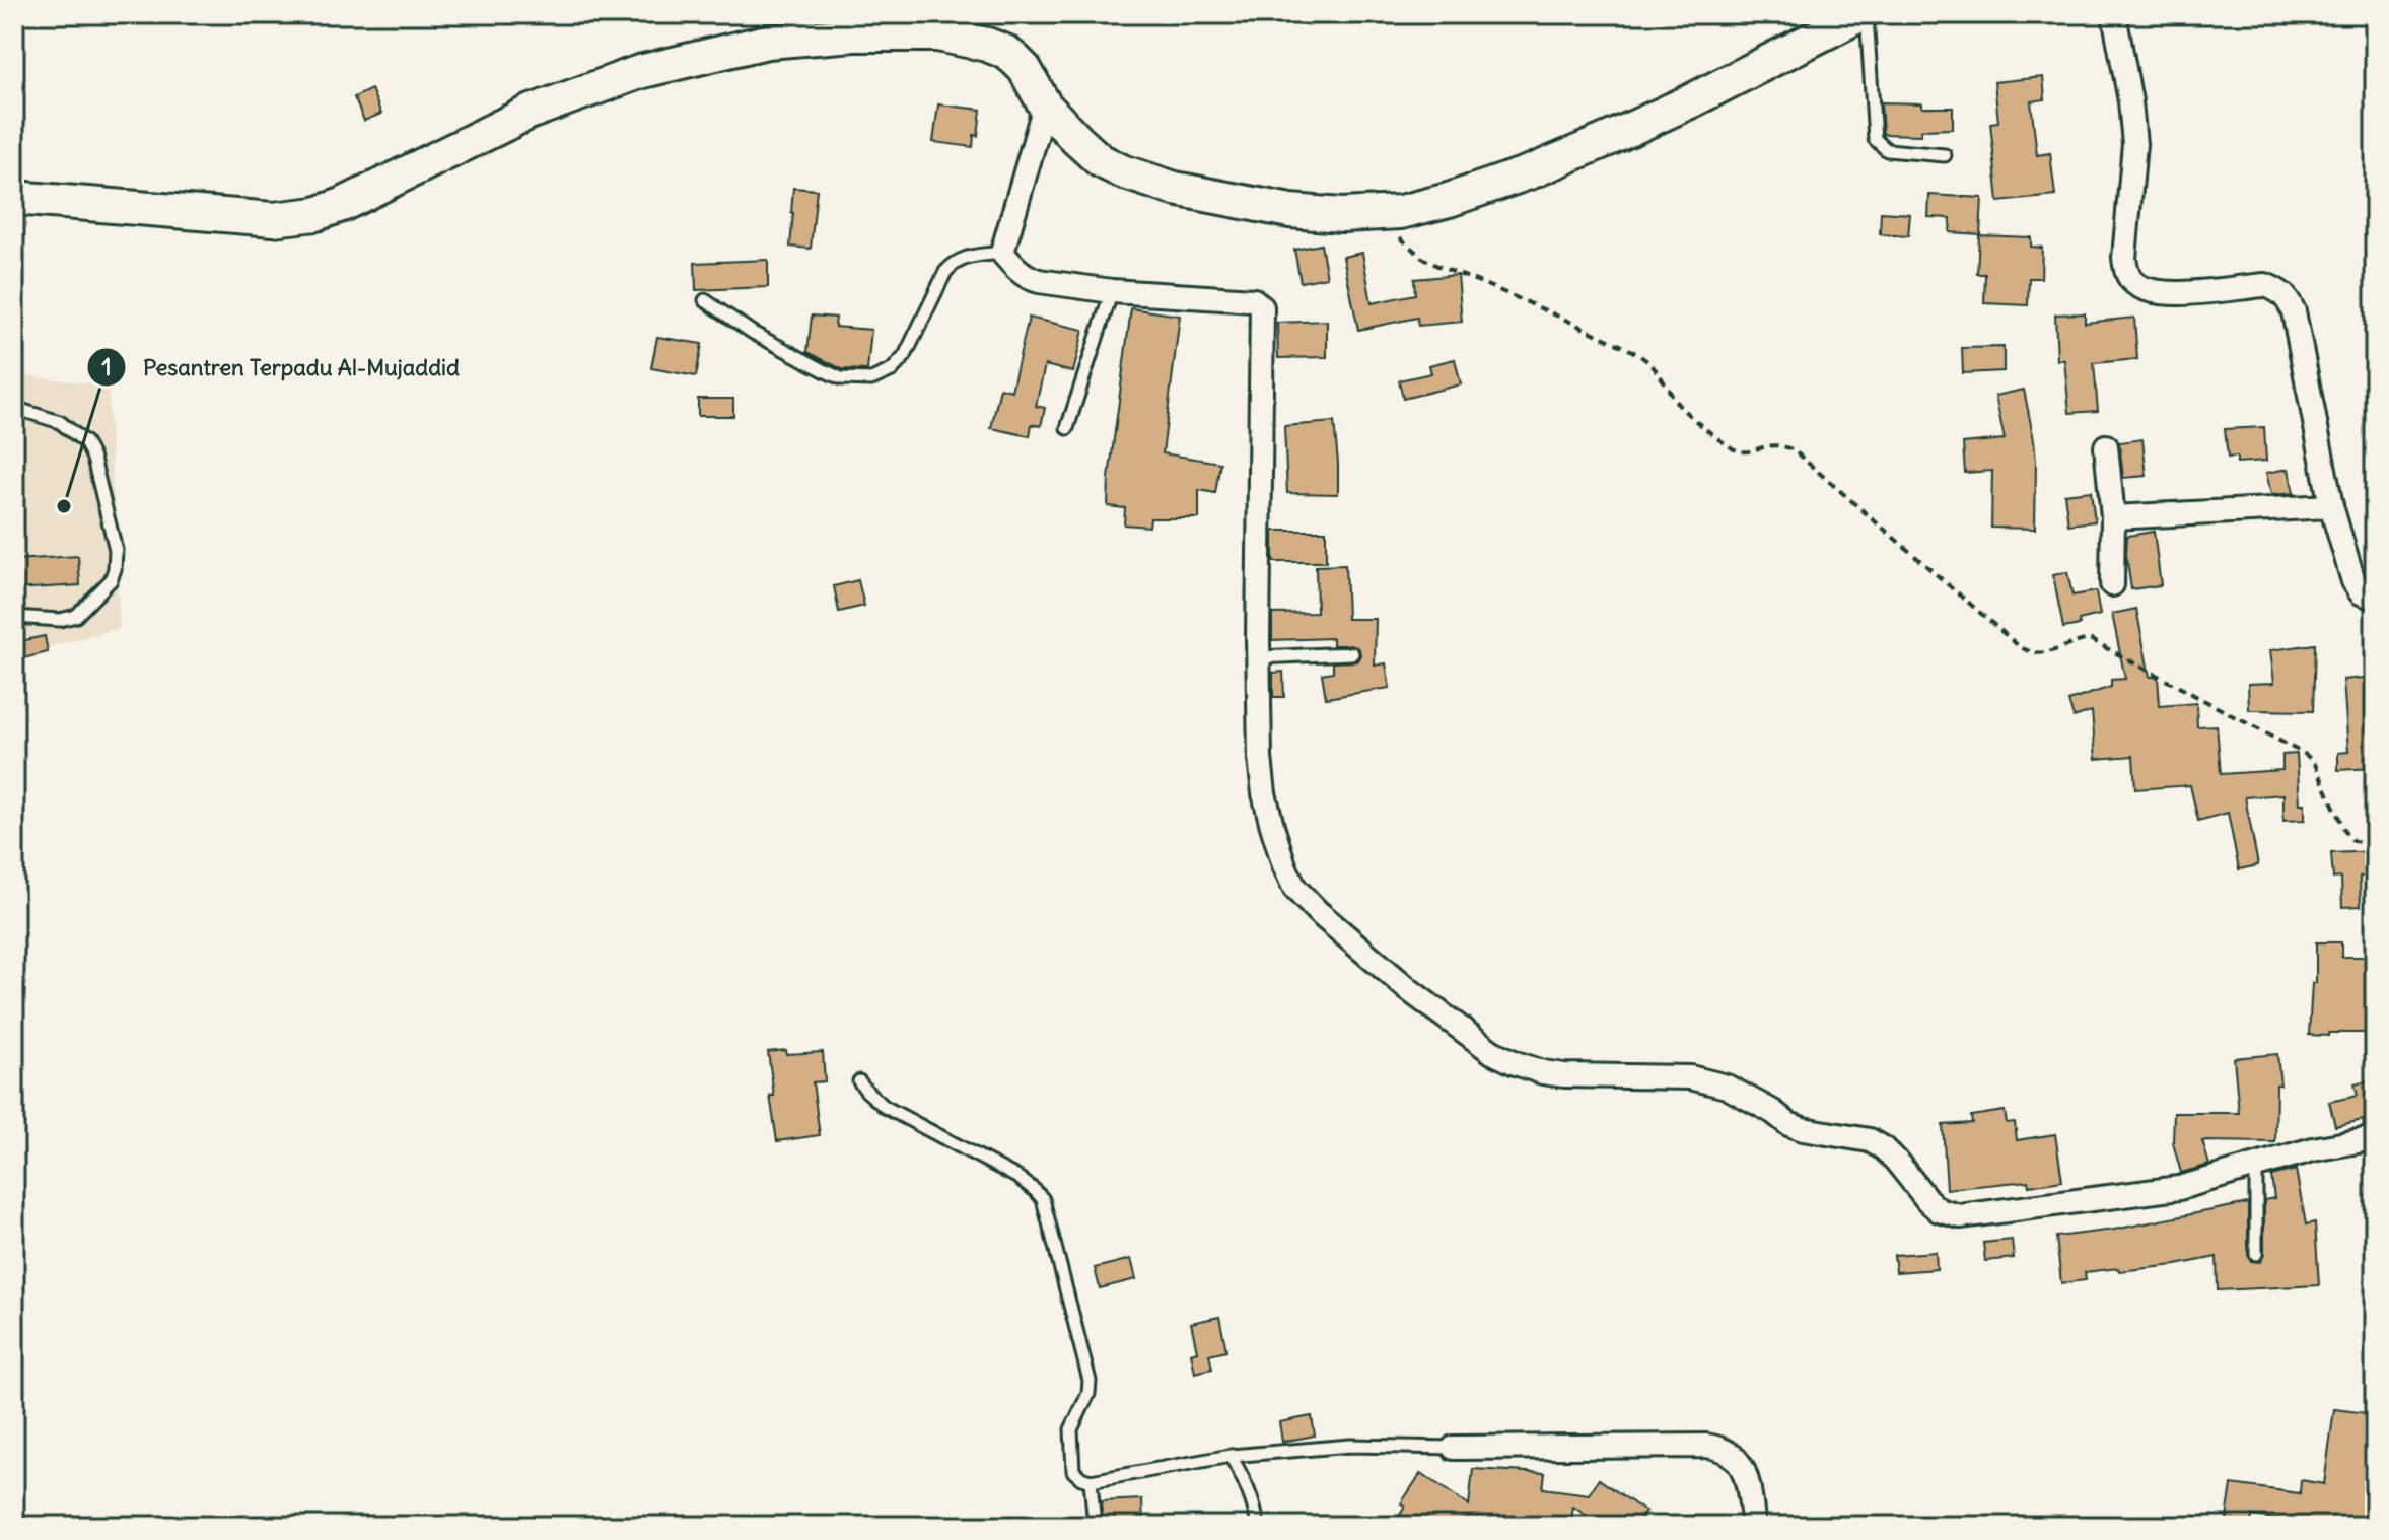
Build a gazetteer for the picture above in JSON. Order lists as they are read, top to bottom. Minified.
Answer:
{"places":["Pesantren Terpadu Al-Mujaddid"]}
